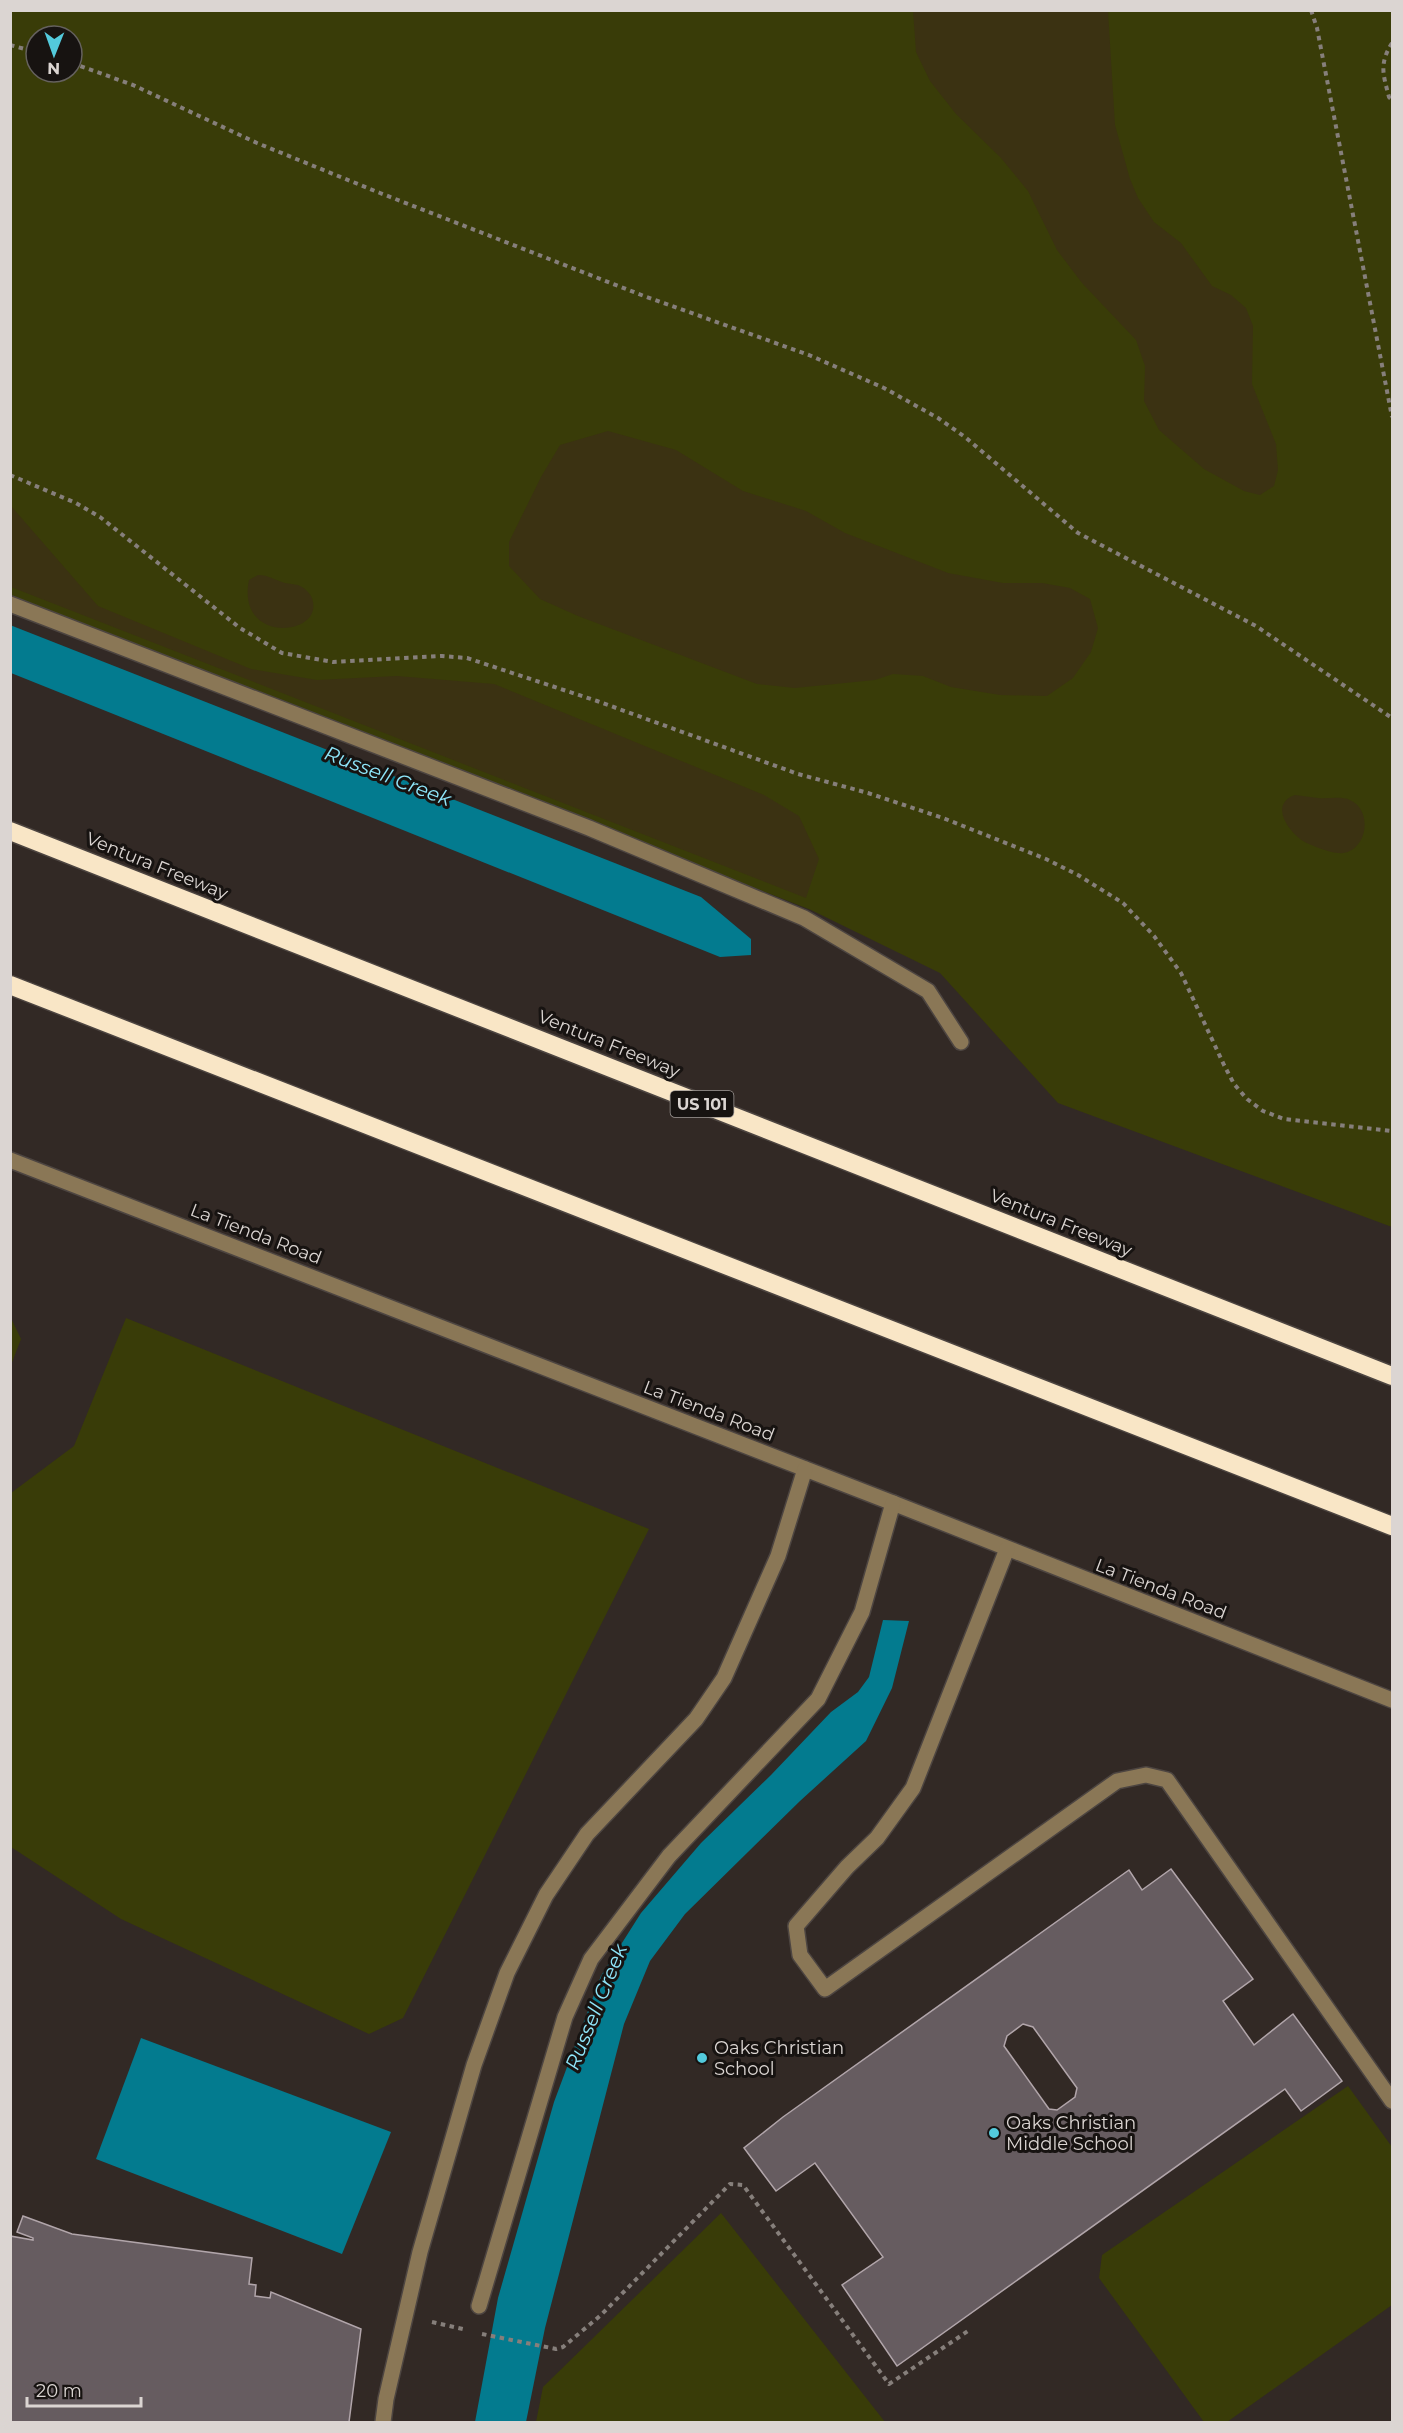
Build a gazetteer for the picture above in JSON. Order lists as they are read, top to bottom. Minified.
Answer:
{"streets":{"highway":["Ventura Freeway","US 101"],"street":["La Tienda Road"]},"water":["Russell Creek"],"places":["Oaks Christian School","Oaks Christian Middle School"],"scale_bar":"20 m","north":"bottom"}
